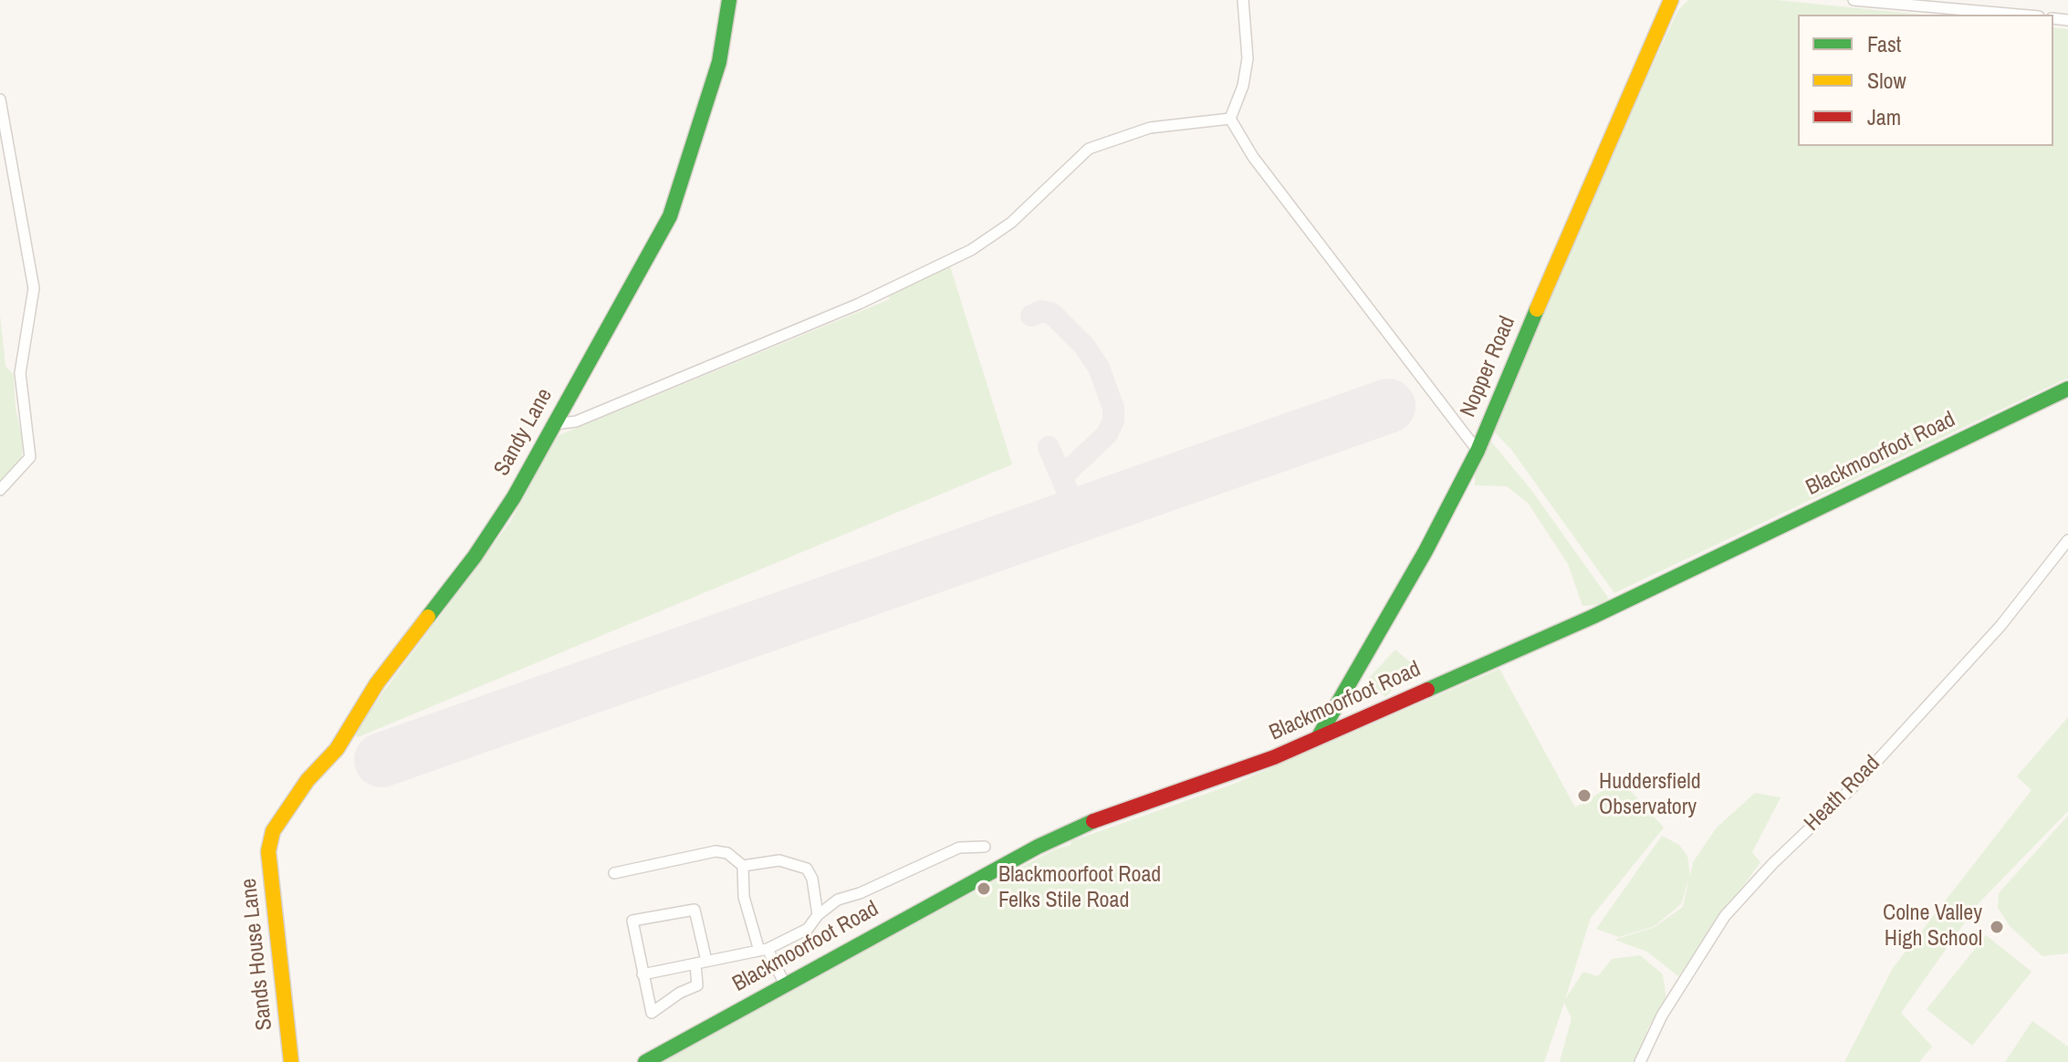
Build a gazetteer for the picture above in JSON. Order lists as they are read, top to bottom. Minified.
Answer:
{"streets":{"street":["Nopper Road","Sandy Lane","Blackmoorfoot Road","Heath Road","Sands House Lane"]},"crossings":[["Nopper Road","Blackmoorfoot Road"],["Sandy Lane","Sands House Lane"]],"places":["Huddersfield Observatory","Blackmoorfoot Road Felks Stile Road","Colne Valley High School"],"legend":["Fast","Slow","Jam"]}
